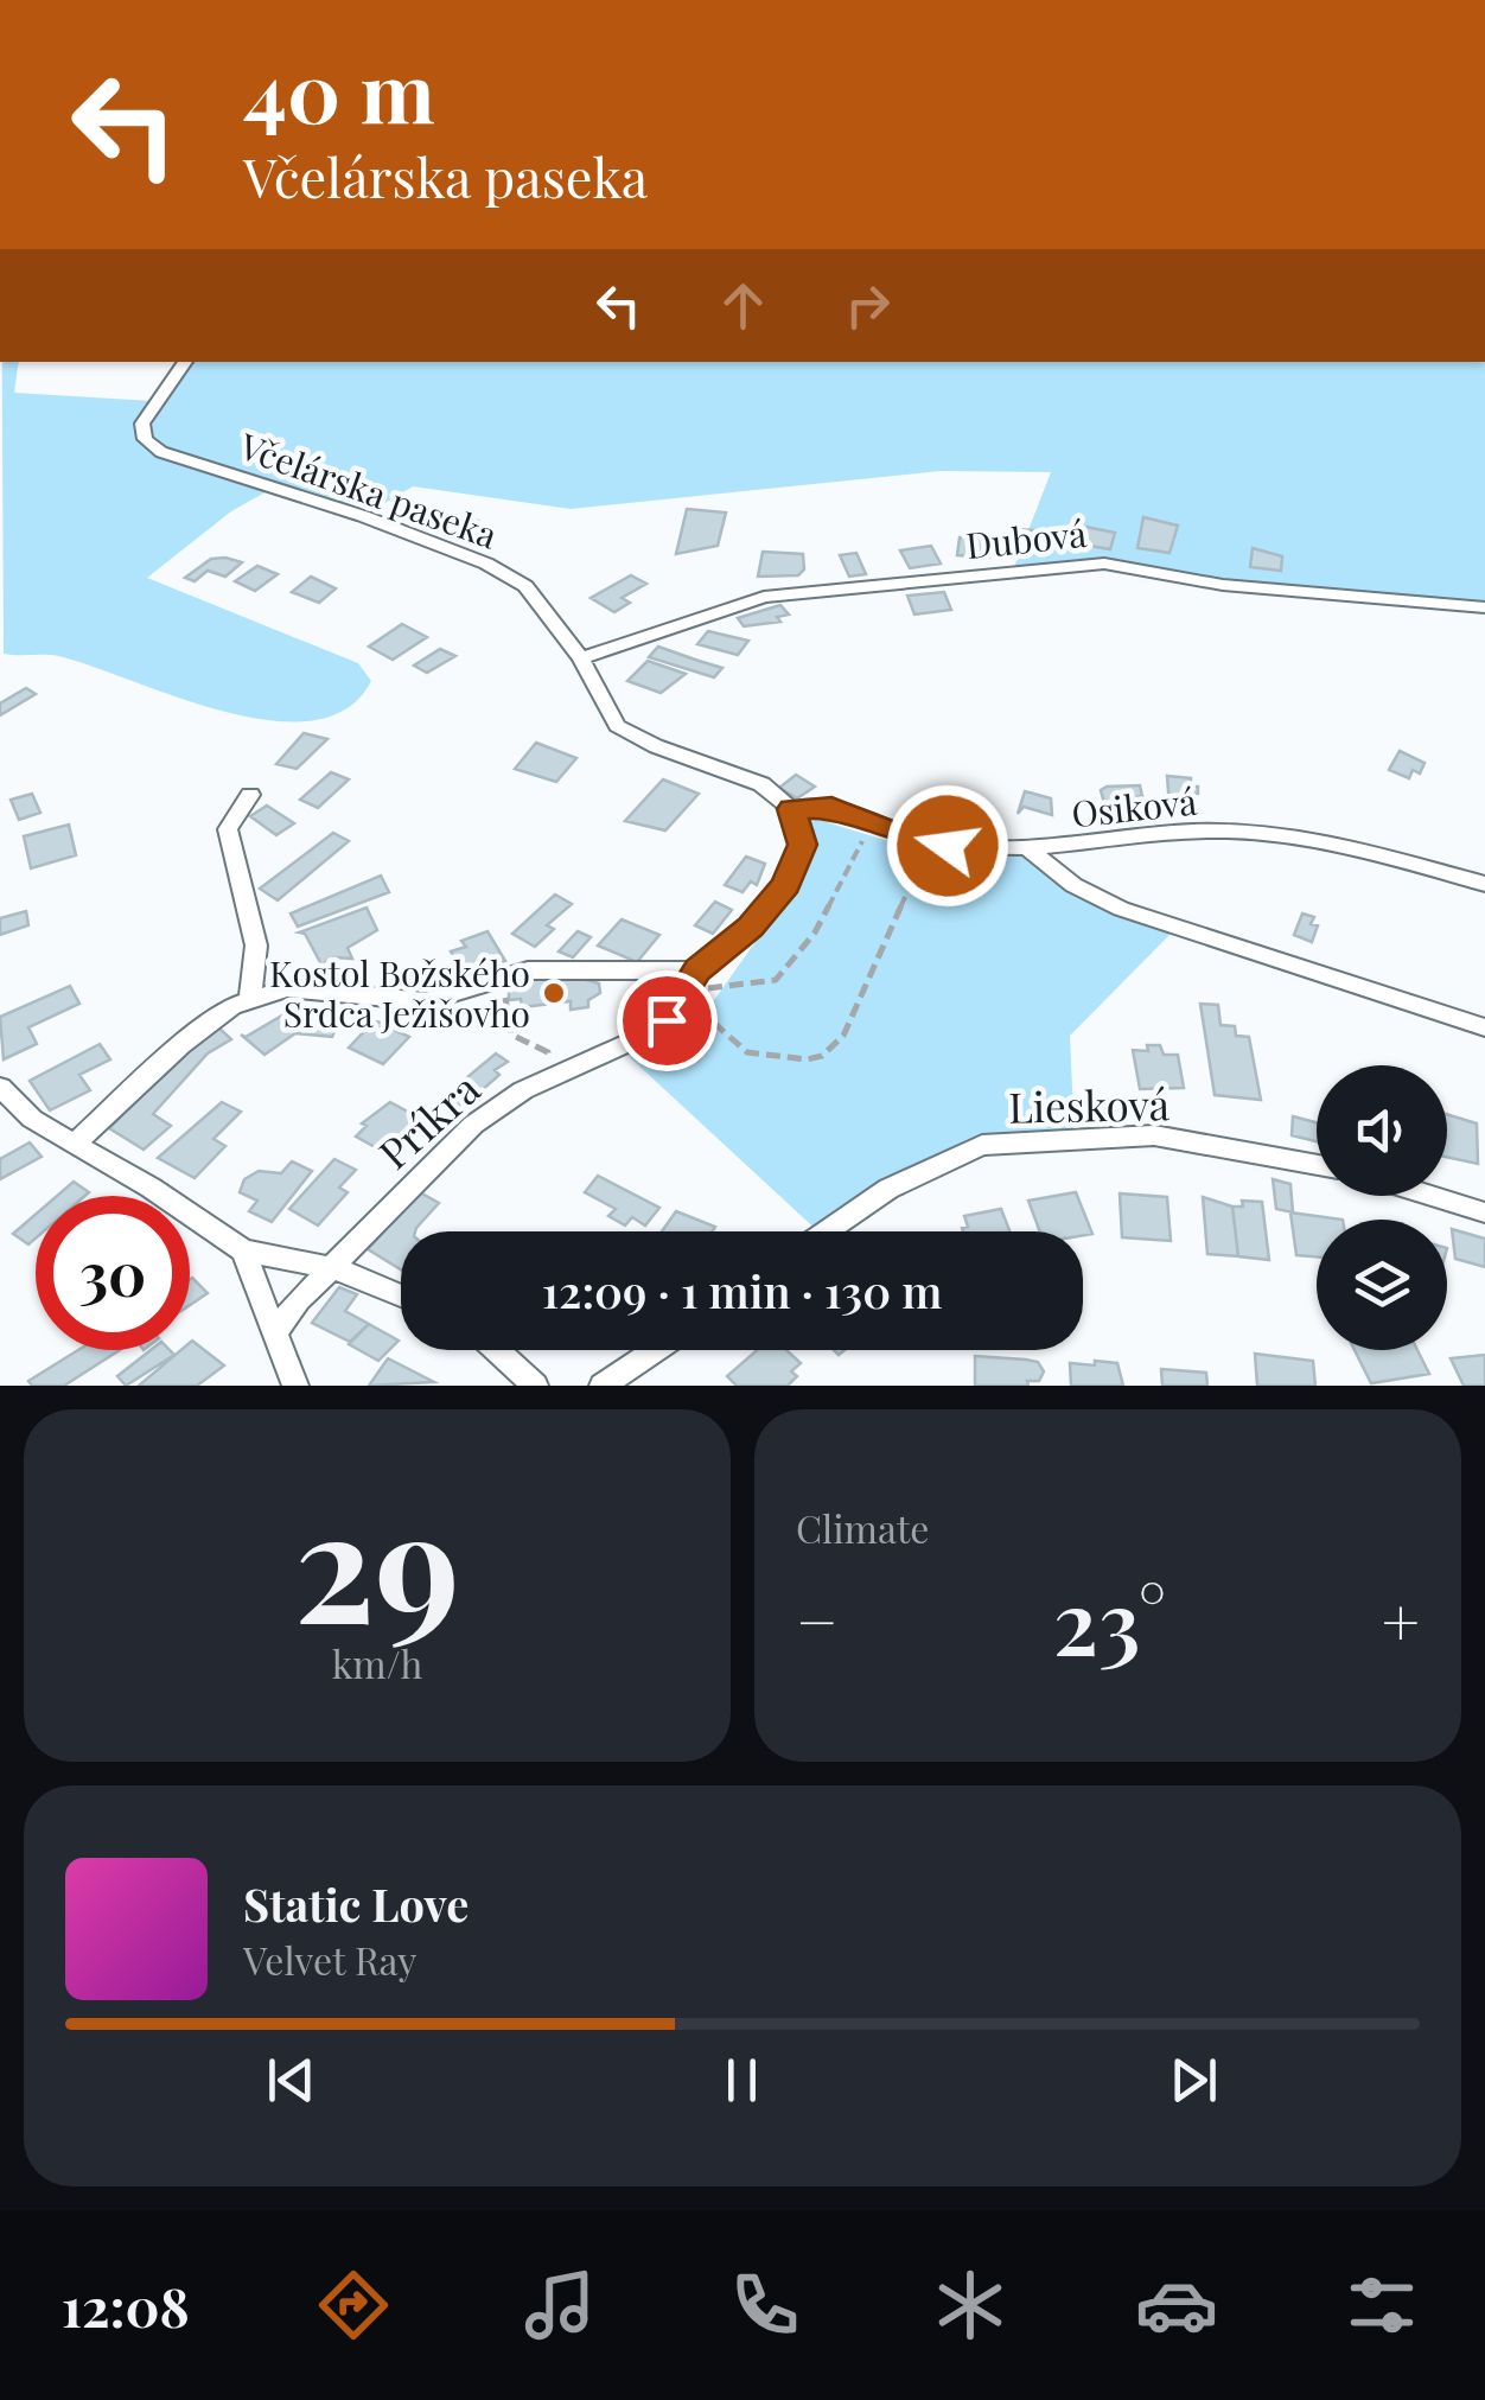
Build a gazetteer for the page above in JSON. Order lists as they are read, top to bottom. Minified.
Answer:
{"streets":{"street":["Včelárska paseka","Dubová","Osiková","Liesková","Príkra"]},"crossings":[["Včelárska paseka","Dubová"],["Včelárska paseka","Osiková"]],"places":["Kostol Božského Srdca Ježišovho"],"page":{"turn":["40 m","Včelárska paseka"],"limit":"30","trip":"12:09 · 1 min · 130 m","tile":[["29","km/h"],"Climate"],"heat":["−","23°","+"],"song":["Static Love","Velvet Ray"],"tabs":"12:08"}}
